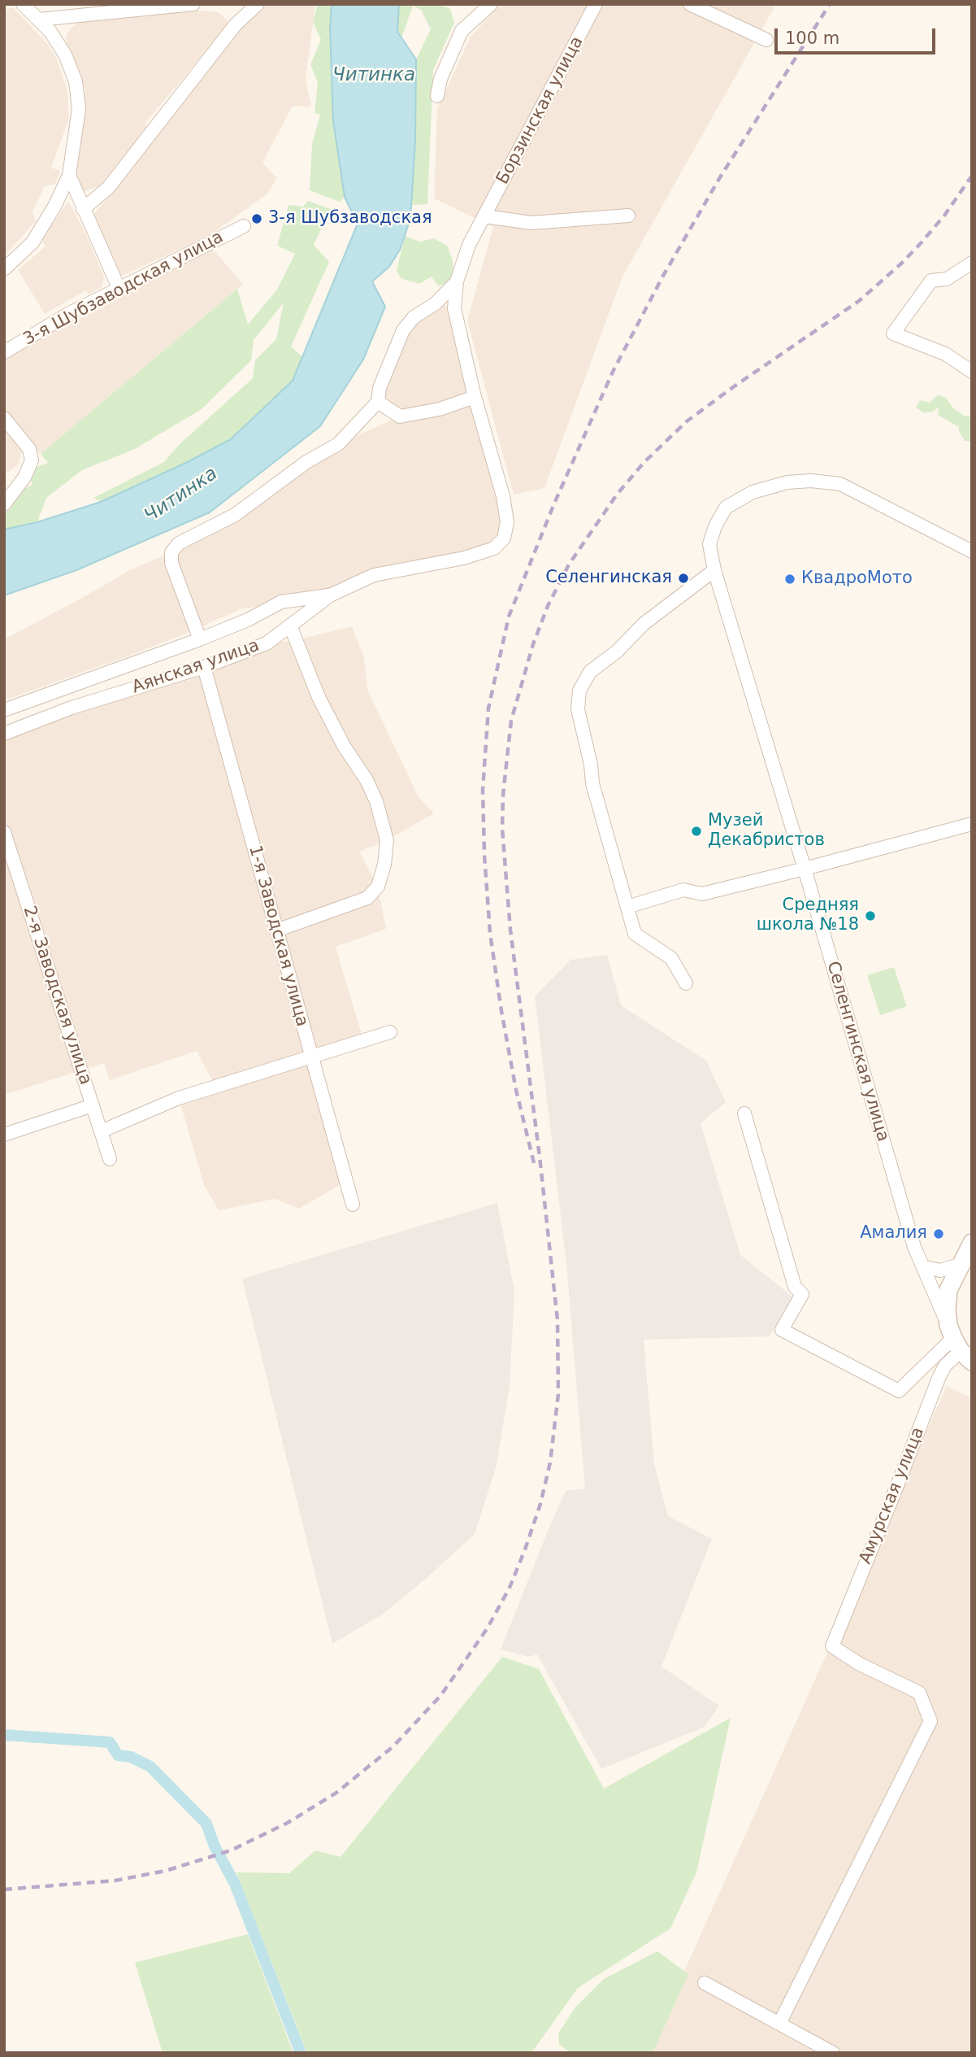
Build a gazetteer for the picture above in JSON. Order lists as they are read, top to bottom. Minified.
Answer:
{"streets":{"street":["Борзинская улица","3-я Шубзаводская улица","Аянская улица","1-я Заводская улица","2-я Заводская улица","Селенгинская улица","Амурская улица"]},"crossings":[["Аянская улица","1-я Заводская улица"],["Селенгинская улица","Амурская улица"]],"water":["Читинка"],"places":["3-я Шубзаводская","Селенгинская","КвадроМото","Музей Декабристов","Средняя школа №18","Амалия"],"scale_bar":"100 m"}
